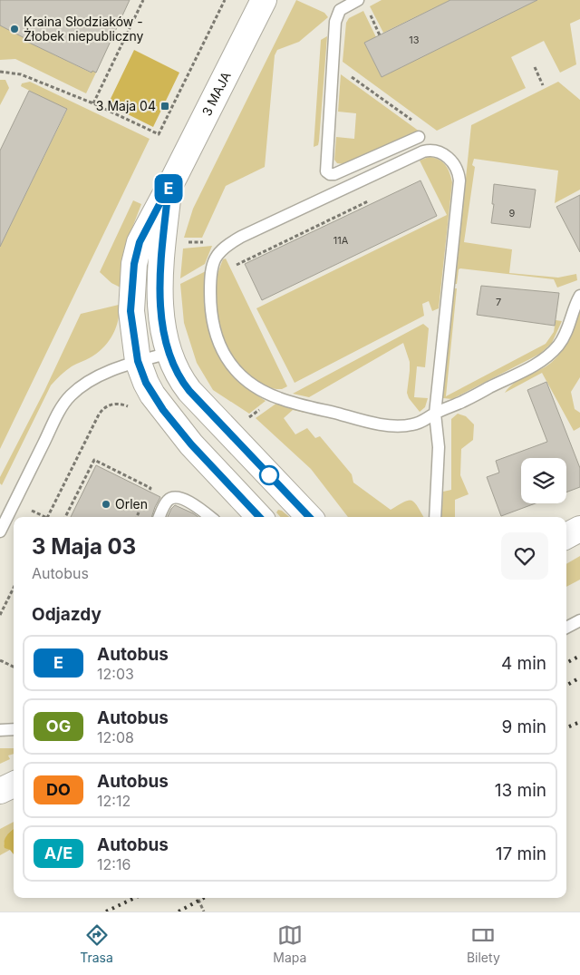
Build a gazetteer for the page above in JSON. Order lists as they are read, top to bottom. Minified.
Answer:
{"streets":{"street":["3 MAJA"]},"places":{"other":["Kraina Słodziaków - Żłobek niepubliczny","Orlen"],"transit":["3 Maja 04"]},"lines":["bus line E"],"house_numbers":["13","9","11A","7"],"page":{"on_map":"E","heading":[["3 Maja 03","Autobus"],"Odjazdy"],"list":[{"mark":"E","name":"Autobus","note":"12:03","value":"4 min"},{"mark":"OG","name":"Autobus","note":"12:08","value":"9 min"},{"mark":"DO","name":"Autobus","note":"12:12","value":"13 min"},{"mark":"A/E","name":"Autobus","note":"12:16","value":"17 min"}],"tabs":["Trasa","Mapa","Bilety"]}}
